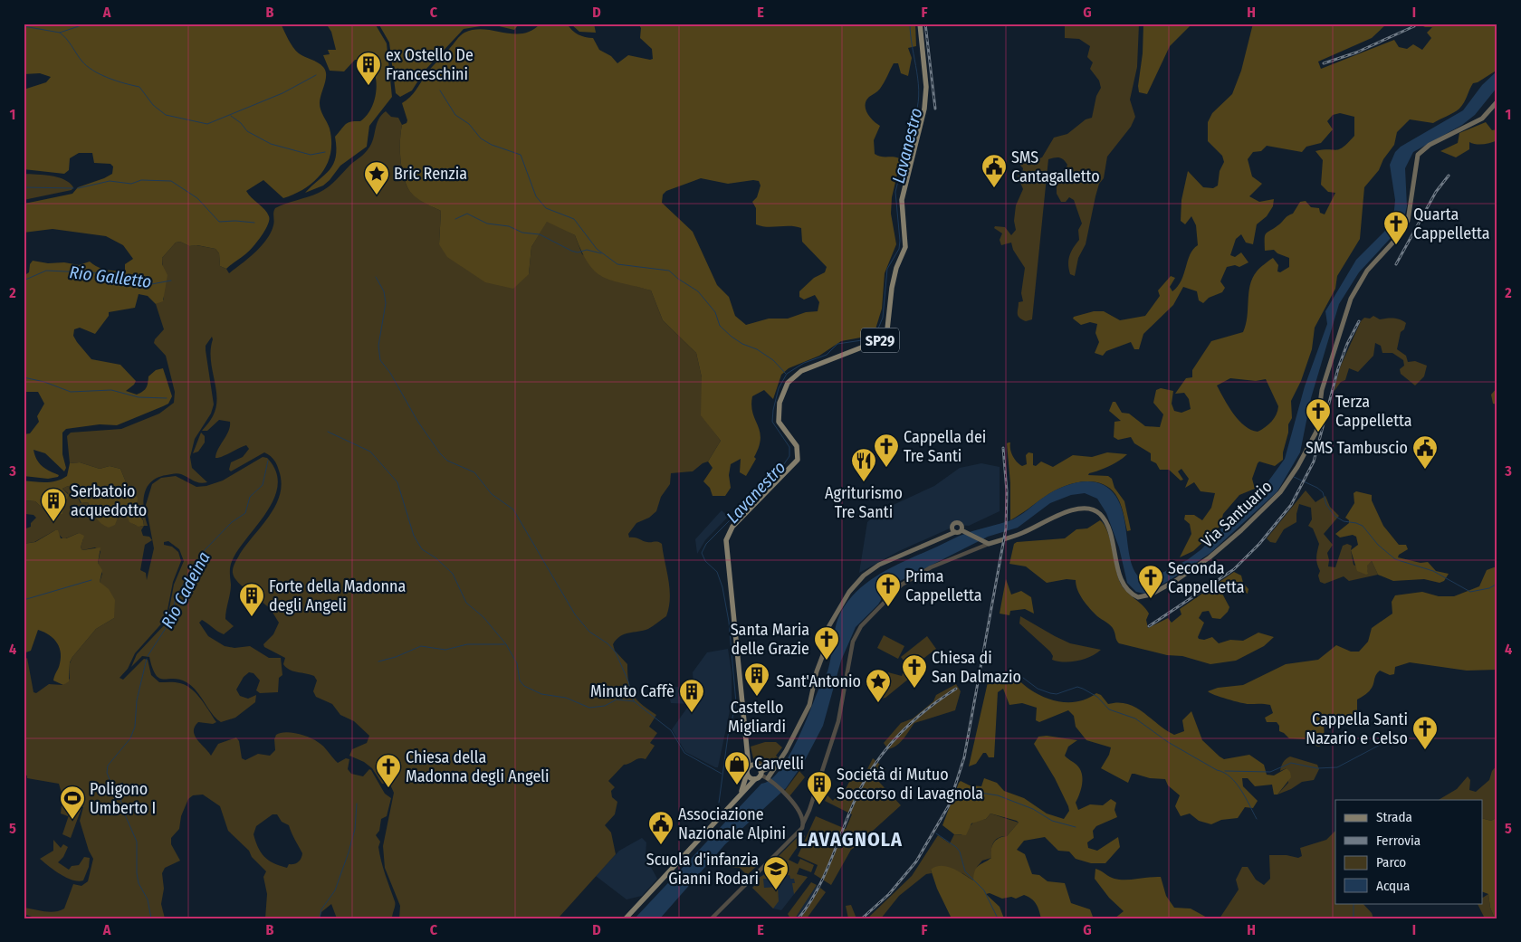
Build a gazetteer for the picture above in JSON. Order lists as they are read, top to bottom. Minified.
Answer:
{"streets":{"main road":["SP29","Via Santuario"]},"districts":["LAVAGNOLA"],"water":["Lavanestro","Rio Galletto","Rio Cadeina"],"places":{"building":["ex Ostello De Franceschini","Serbatoio acquedotto","Forte della Madonna degli Angeli","Castello Migliardi","Minuto Caffè","Società di Mutuo Soccorso di Lavagnola"],"public building":["SMS Cantagalletto","SMS Tambuscio","Associazione Nazionale Alpini"],"place":["Bric Renzia","Sant'Antonio"],"church":["Quarta Cappelletta","Terza Cappelletta","Cappella dei Tre Santi","Seconda Cappelletta","Prima Cappelletta","Santa Maria delle Grazie","Chiesa di San Dalmazio","Cappella Santi Nazario e Celso","Chiesa della Madonna degli Angeli"],"restaurant":["Agriturismo Tre Santi"],"shop":["Carvelli"],"sports":["Poligono Umberto I"],"school or university":["Scuola d'infanzia Gianni Rodari"]},"legend":["Strada","Ferrovia","Parco","Acqua"],"grid":{"columns":["A","B","C","D","E","F","G","H","I"],"rows":["1","2","3","4","5"]}}
